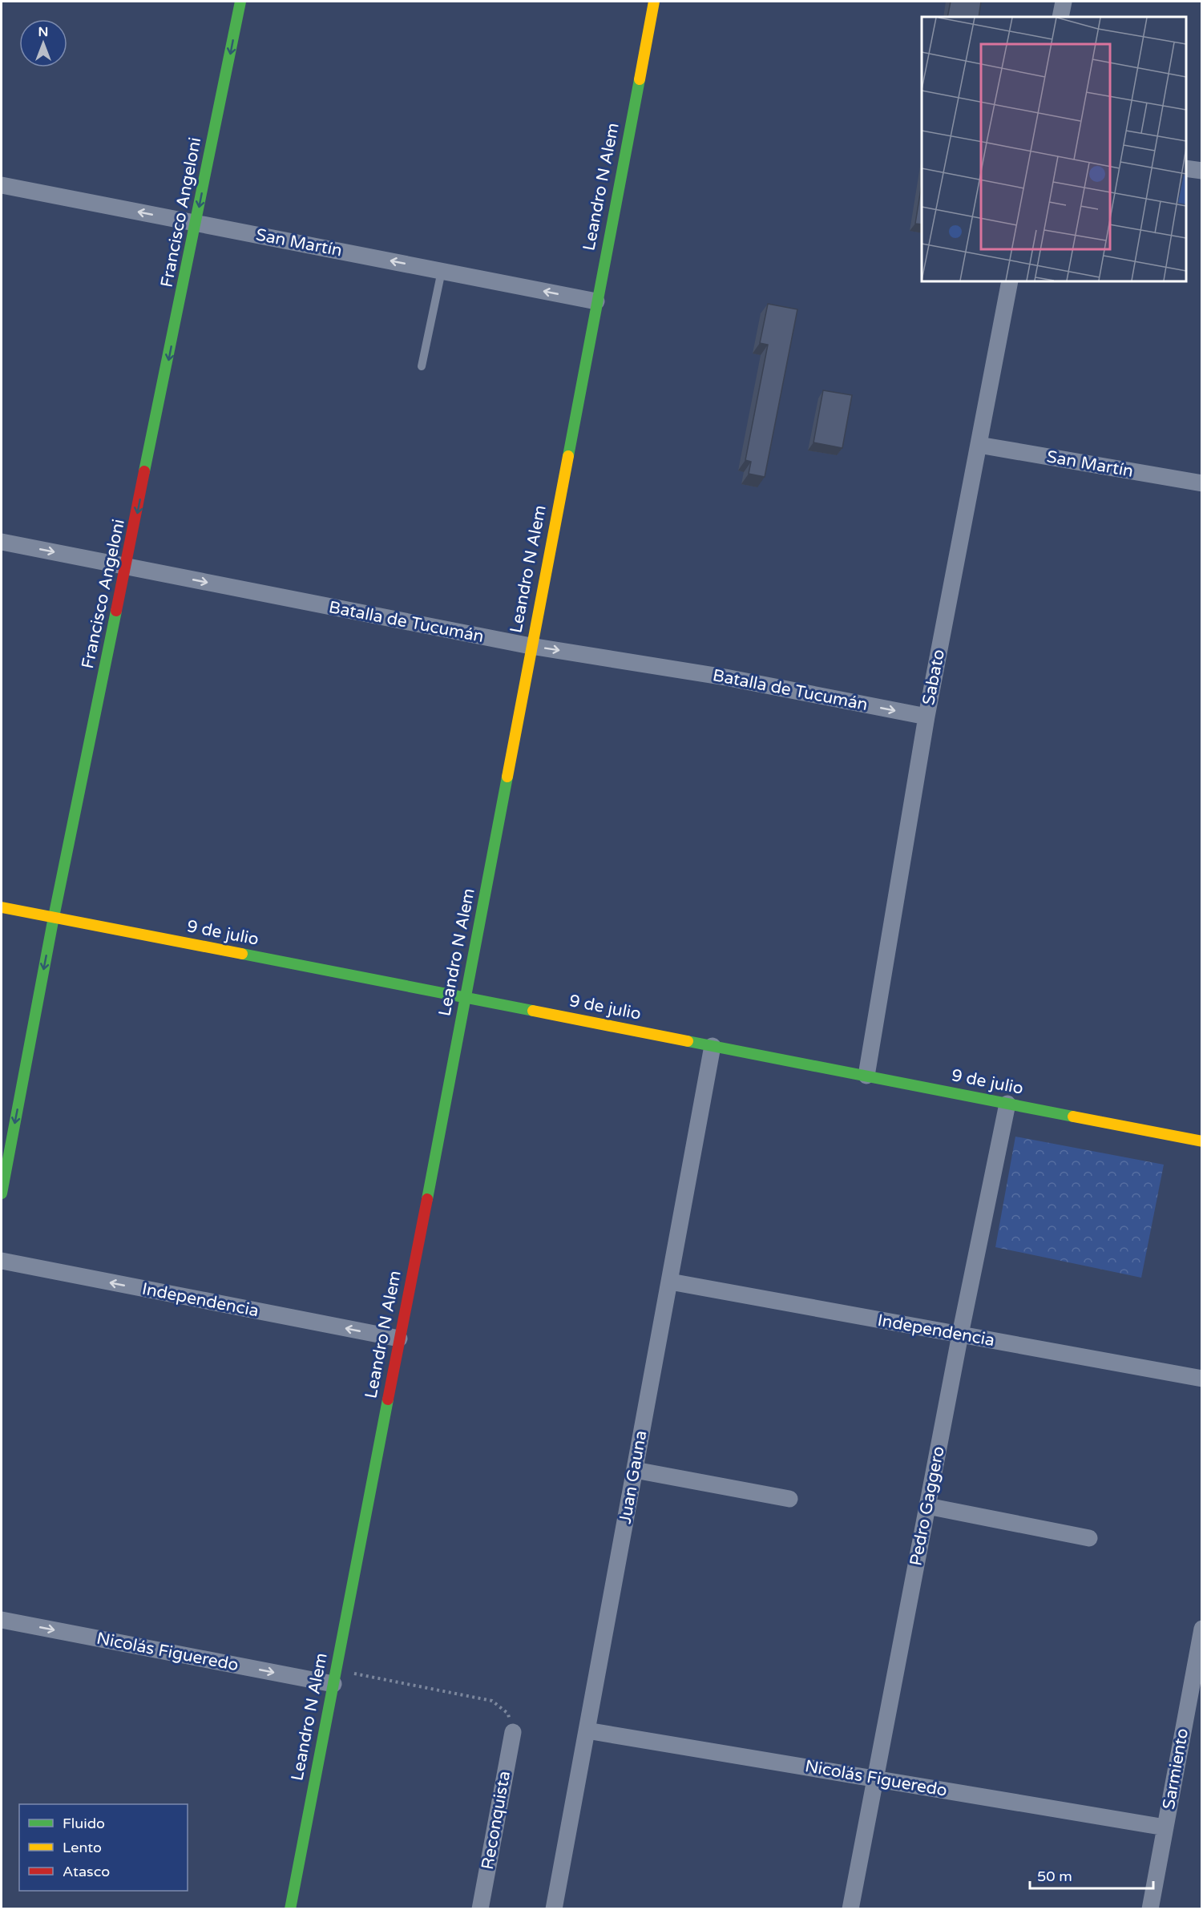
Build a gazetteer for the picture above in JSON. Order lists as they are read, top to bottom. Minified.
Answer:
{"streets":{"street":["Leandro N Alem","Francisco Angeloni","San Martín","Batalla de Tucumán","Sabato","9 de julio","Independencia","Juan Gauna","Pedro Gaggero","Nicolás Figueredo","Sarmiento","Reconquista"]},"crossings":[["Leandro N Alem","San Martín"],["Leandro N Alem","Batalla de Tucumán"],["Leandro N Alem","9 de julio"],["Leandro N Alem","Independencia"],["Leandro N Alem","Nicolás Figueredo"],["Francisco Angeloni","San Martín"],["Francisco Angeloni","Batalla de Tucumán"],["Francisco Angeloni","9 de julio"],["San Martín","Sabato"],["Batalla de Tucumán","Sabato"],["Sabato","9 de julio"],["9 de julio","Juan Gauna"],["9 de julio","Pedro Gaggero"],["Independencia","Juan Gauna"],["Independencia","Pedro Gaggero"],["Juan Gauna","Nicolás Figueredo"],["Pedro Gaggero","Nicolás Figueredo"],["Nicolás Figueredo","Sarmiento"]],"one_way":["Francisco Angeloni","San Martín","Batalla de Tucumán","Independencia","Nicolás Figueredo"],"legend":["Fluido","Lento","Atasco"],"scale_bar":"50 m","north":"top"}
